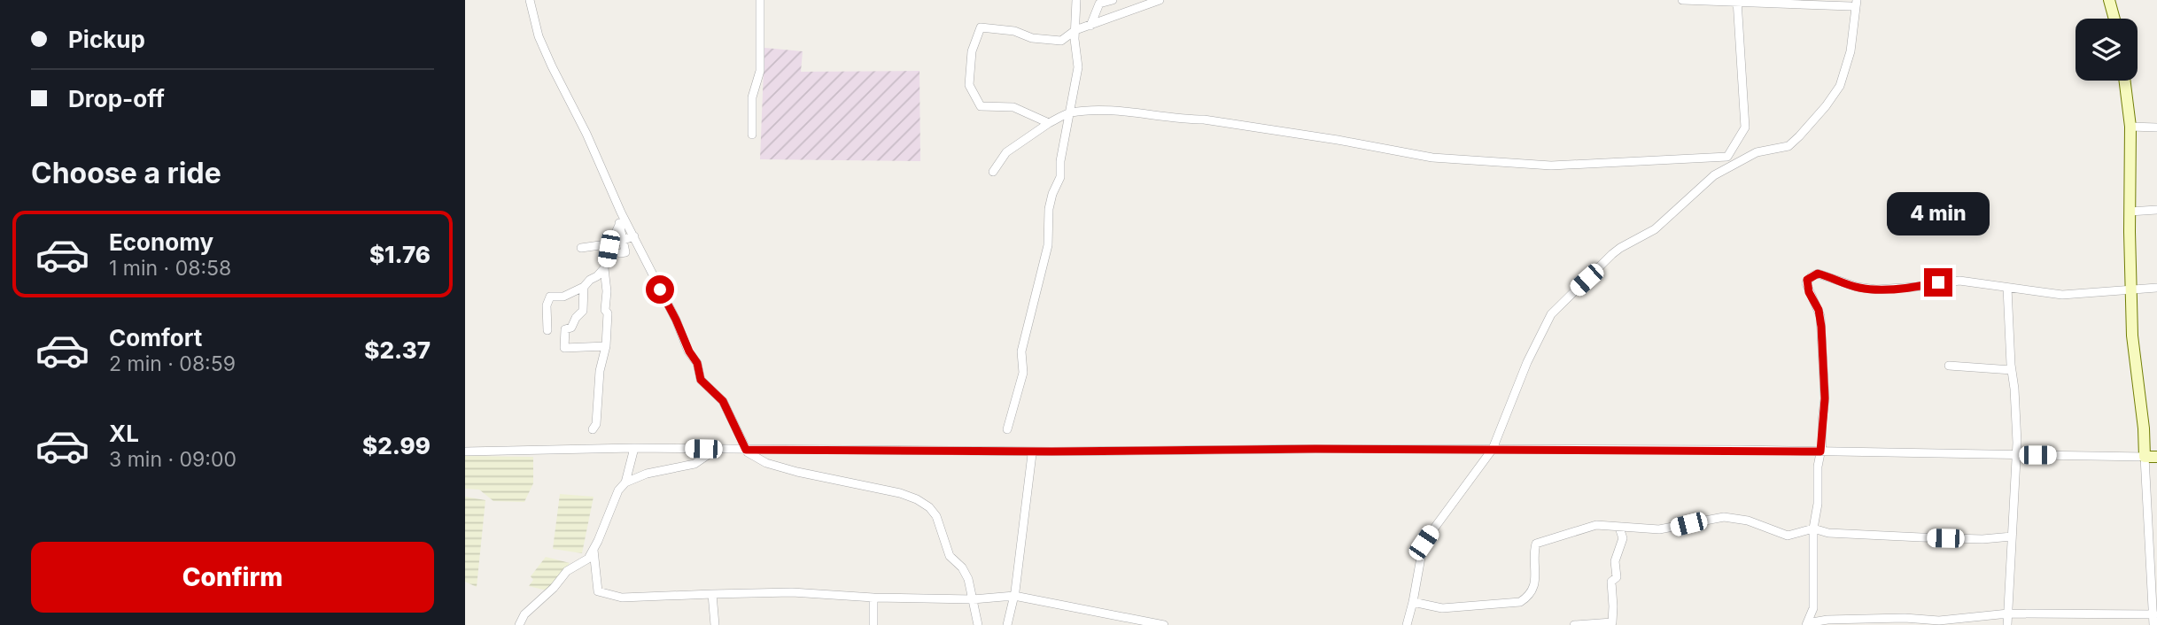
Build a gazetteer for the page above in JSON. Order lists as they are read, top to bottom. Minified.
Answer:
{"page":{"banner":["Pickup","Drop-off"],"heading":"Choose a ride","bubble":"4 min","list":[{"name":"Economy","note":"1 min · 08:58","value":"$1.76"},{"name":"Comfort","note":"2 min · 08:59","value":"$2.37"},{"name":"XL","note":"3 min · 09:00","value":"$2.99"}],"buttons":"Confirm"}}
